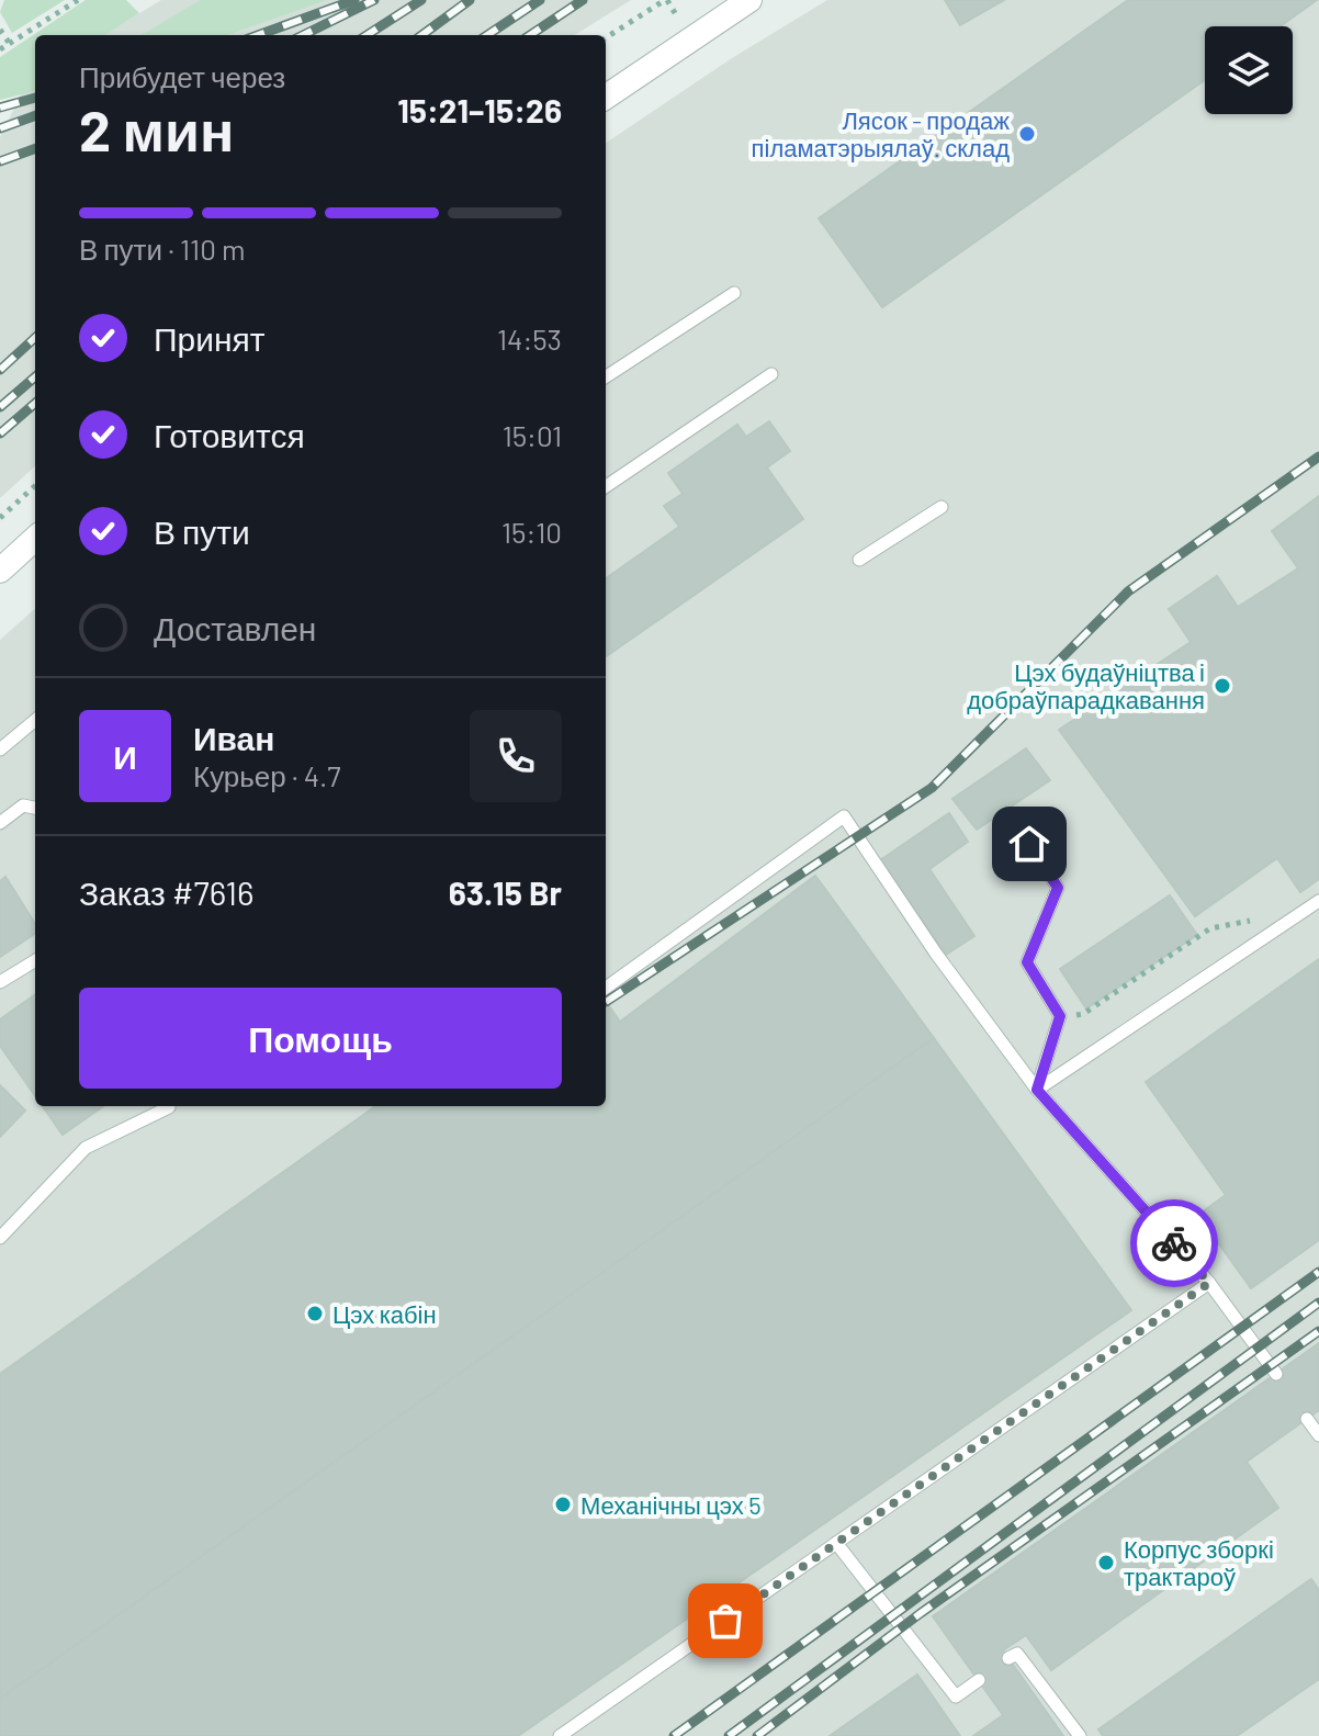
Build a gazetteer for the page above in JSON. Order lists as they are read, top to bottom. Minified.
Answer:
{"places":["Лясок - продаж піламатэрыялаў. склад","Цэх будаўніцтва і добраўпарадкавання","Цэх кабін","Механічны цэх 5","Корпус зборкі трактароў"],"page":{"heading":["2 мин","Прибудет через","15:21–15:26"],"panel":["Иван","Курьер · 4.7","Заказ #7616","63.15 Br"],"bar":"В пути · 110 m","list":[["Принят","14:53"],["Готовится","15:01"],["В пути","15:10"],"Доставлен"],"round":"И","buttons":"Помощь"}}
